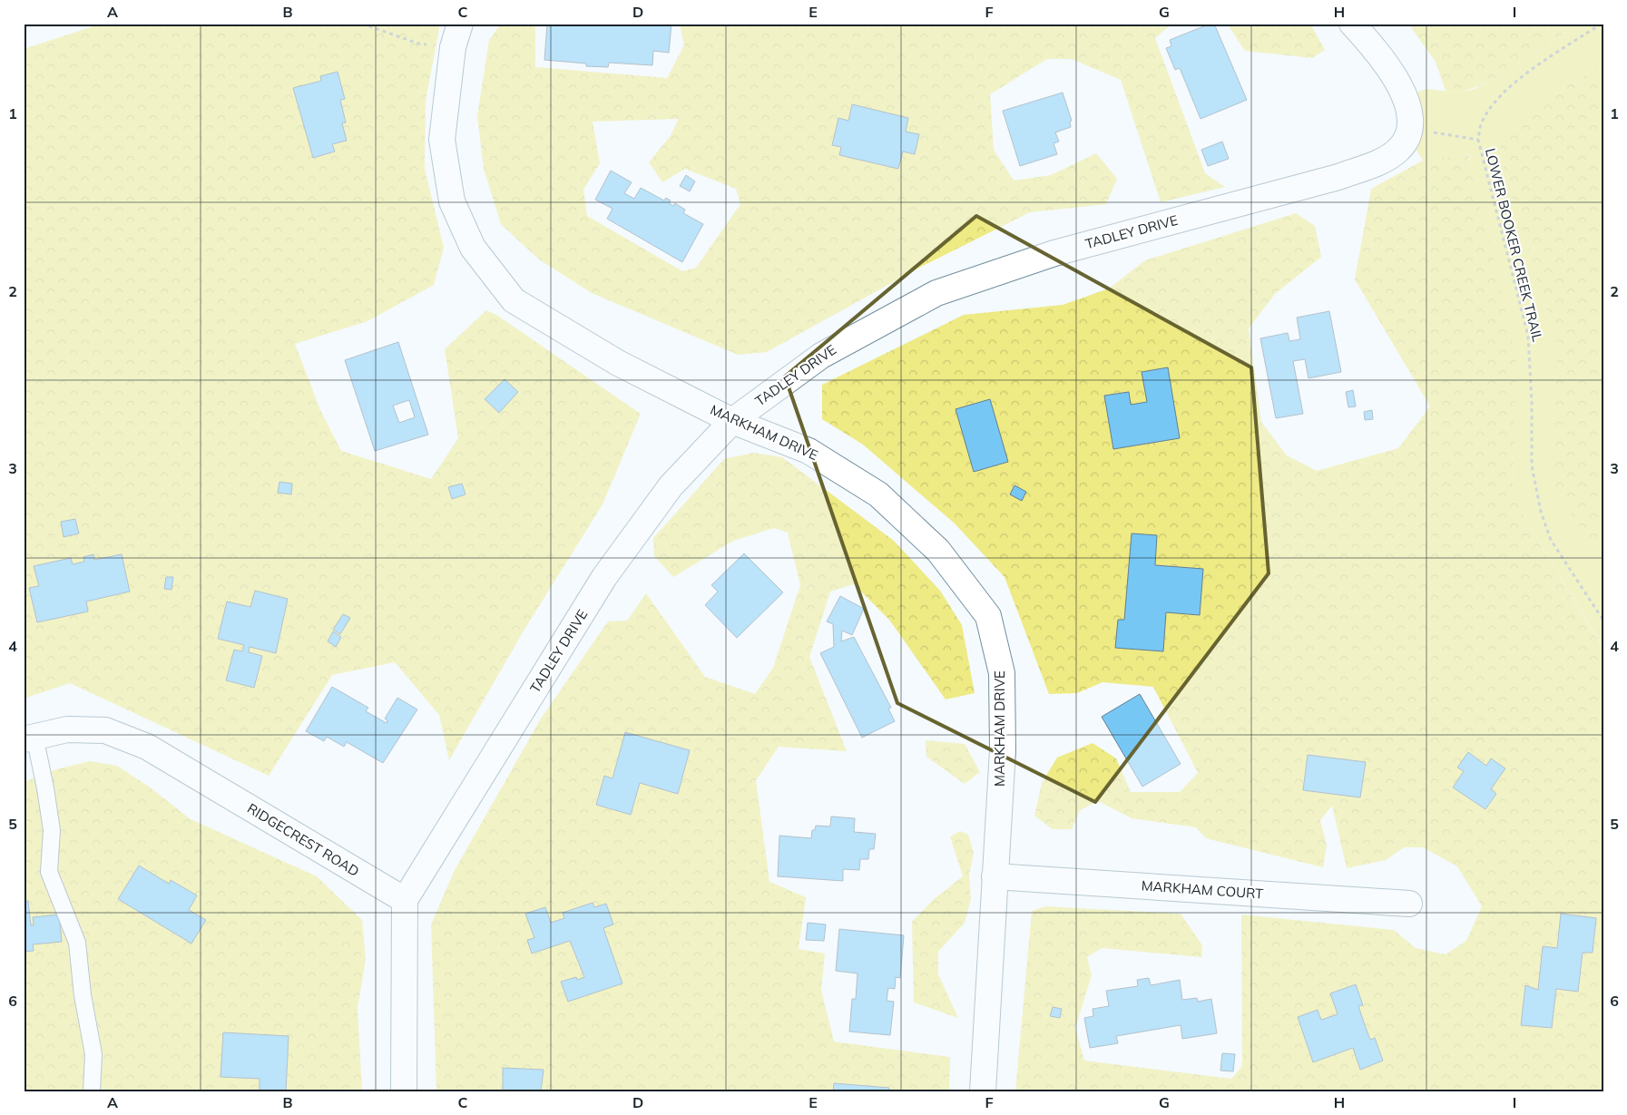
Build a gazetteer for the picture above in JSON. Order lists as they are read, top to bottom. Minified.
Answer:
{"streets":{"street":["TADLEY DRIVE","MARKHAM DRIVE","RIDGECREST ROAD","MARKHAM COURT"],"path":["LOWER BOOKER CREEK TRAIL"]},"crossings":[["TADLEY DRIVE","MARKHAM DRIVE"],["TADLEY DRIVE","RIDGECREST ROAD"],["MARKHAM DRIVE","MARKHAM COURT"]],"grid":{"columns":["A","B","C","D","E","F","G","H","I"],"rows":["1","2","3","4","5","6"]}}
